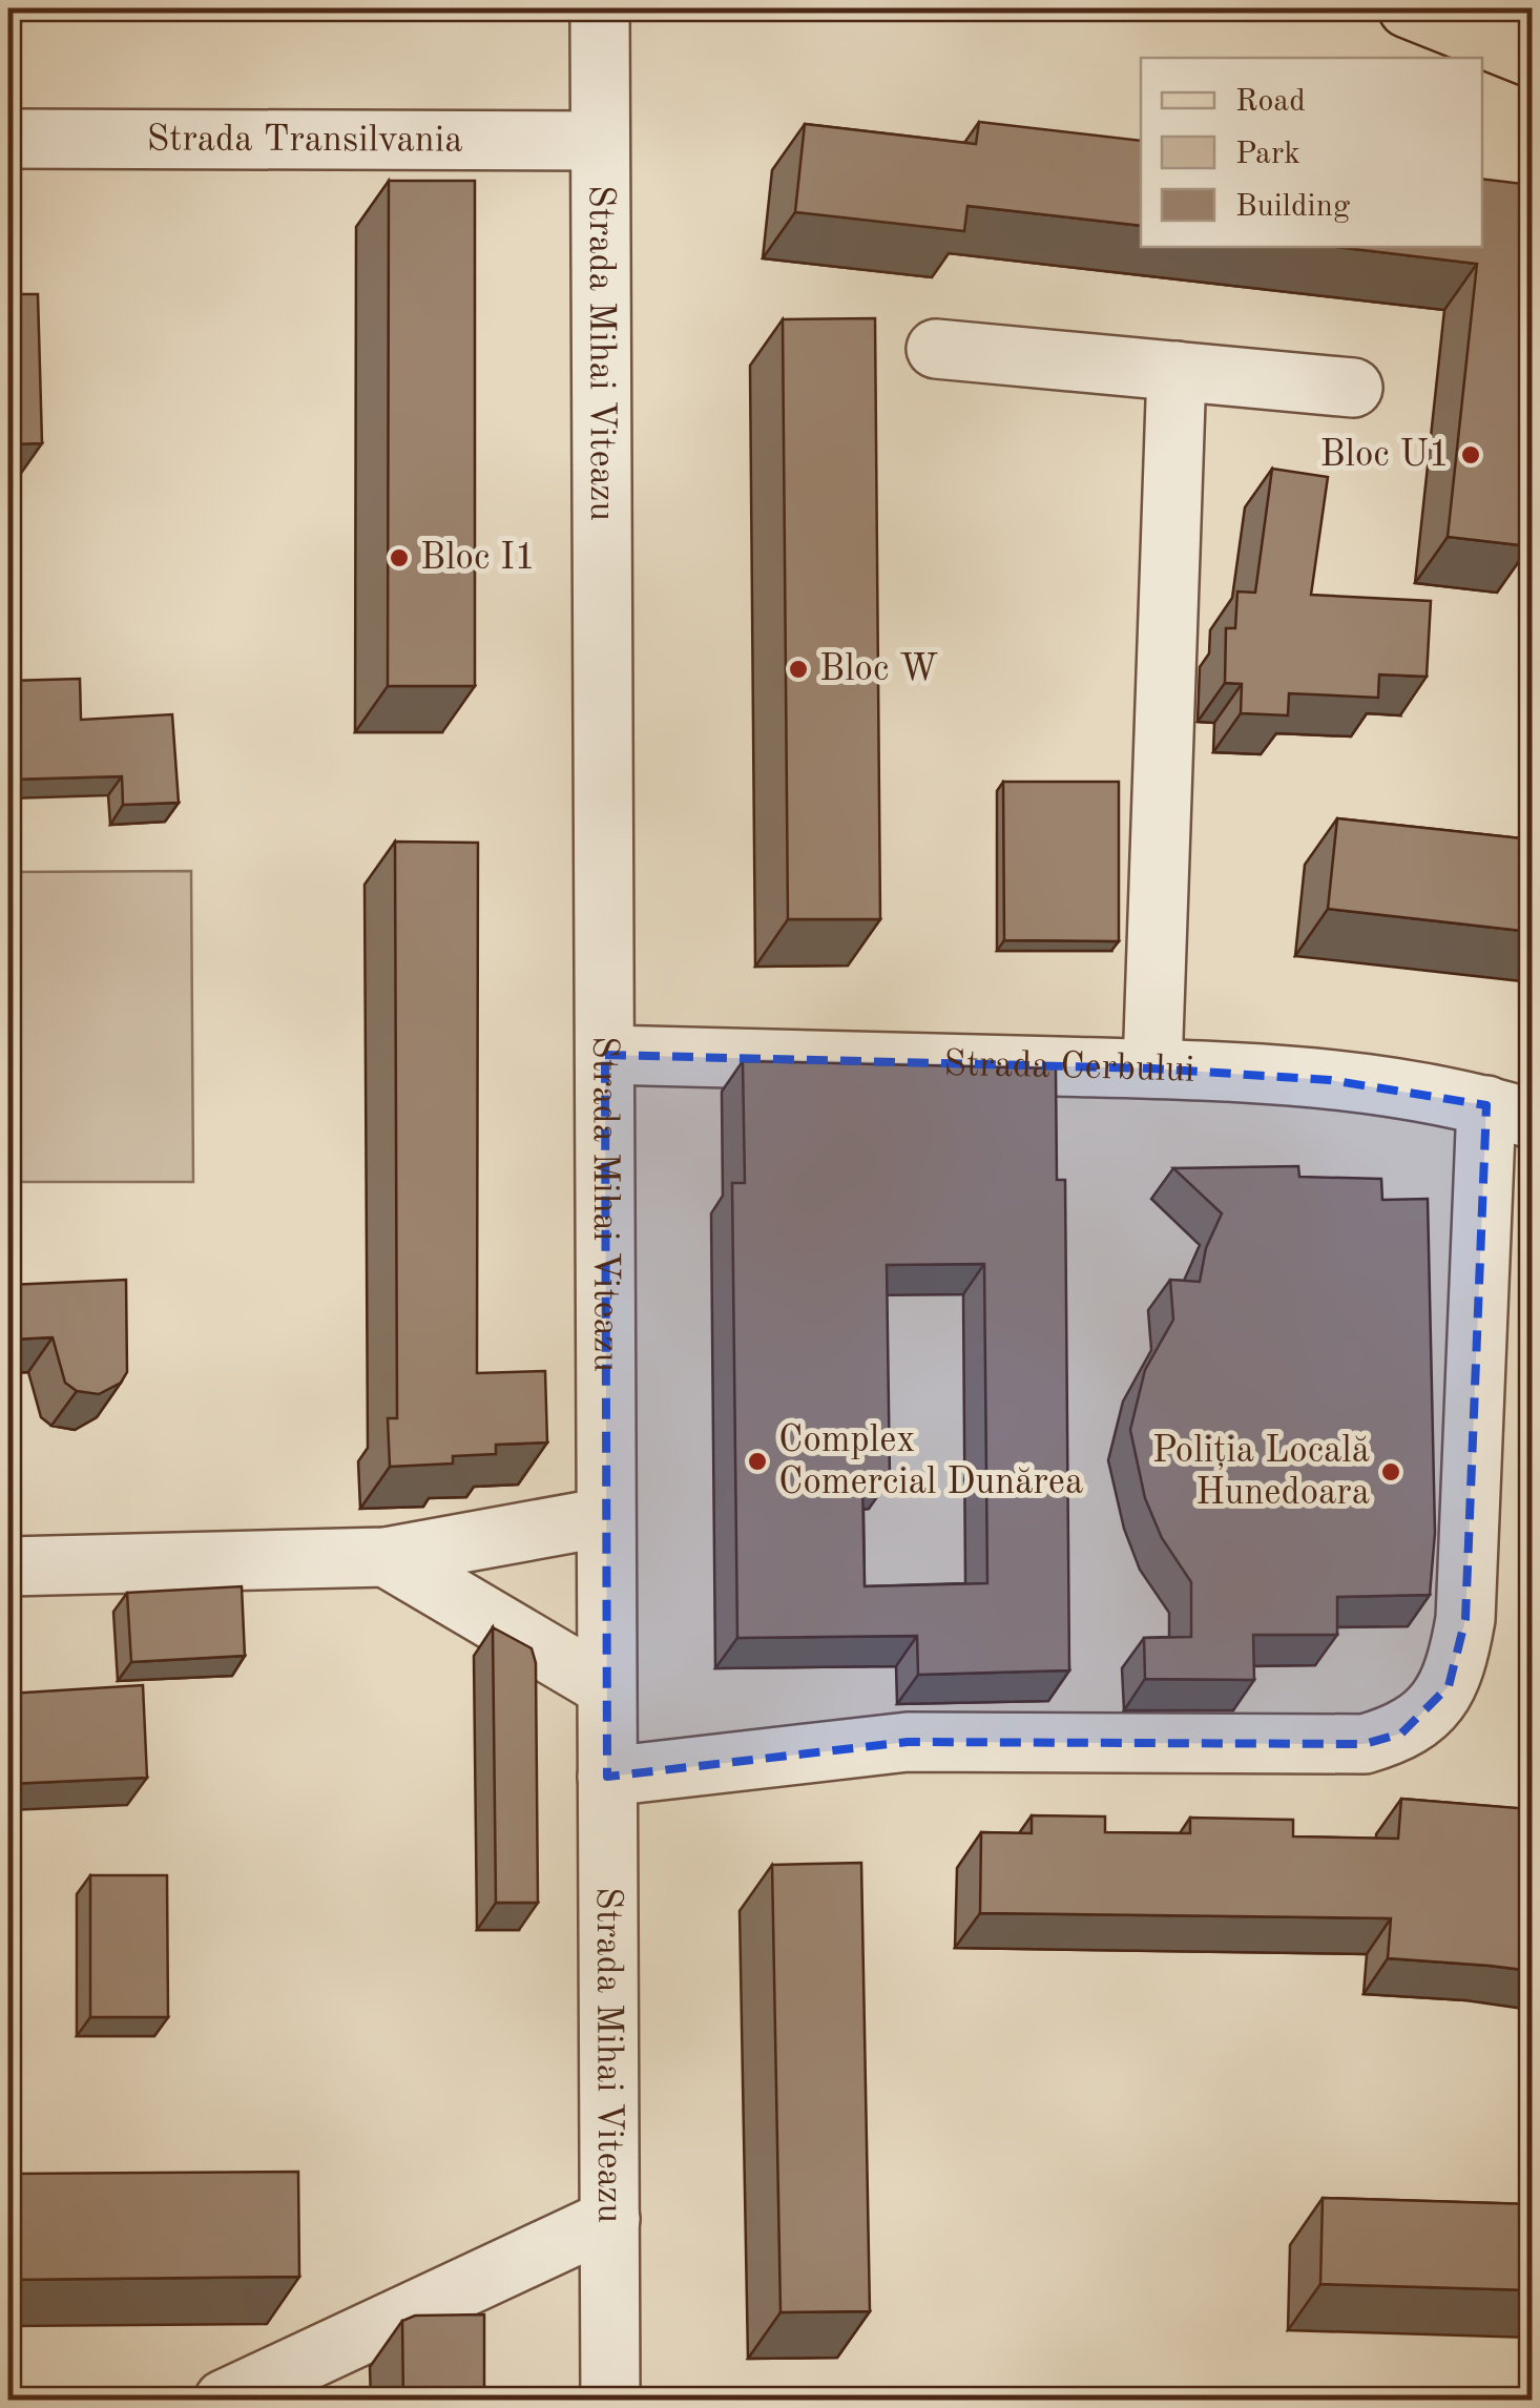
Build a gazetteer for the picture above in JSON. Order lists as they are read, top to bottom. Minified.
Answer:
{"streets":{"street":["Strada Transilvania","Strada Mihai Viteazu","Strada Cerbului"]},"crossings":[["Strada Transilvania","Strada Mihai Viteazu"],["Strada Mihai Viteazu","Strada Cerbului"]],"places":["Bloc U1","Bloc I1","Bloc W","Complex Comercial Dunărea","Poliția Locală Hunedoara"],"legend":["Road","Park","Building"]}
